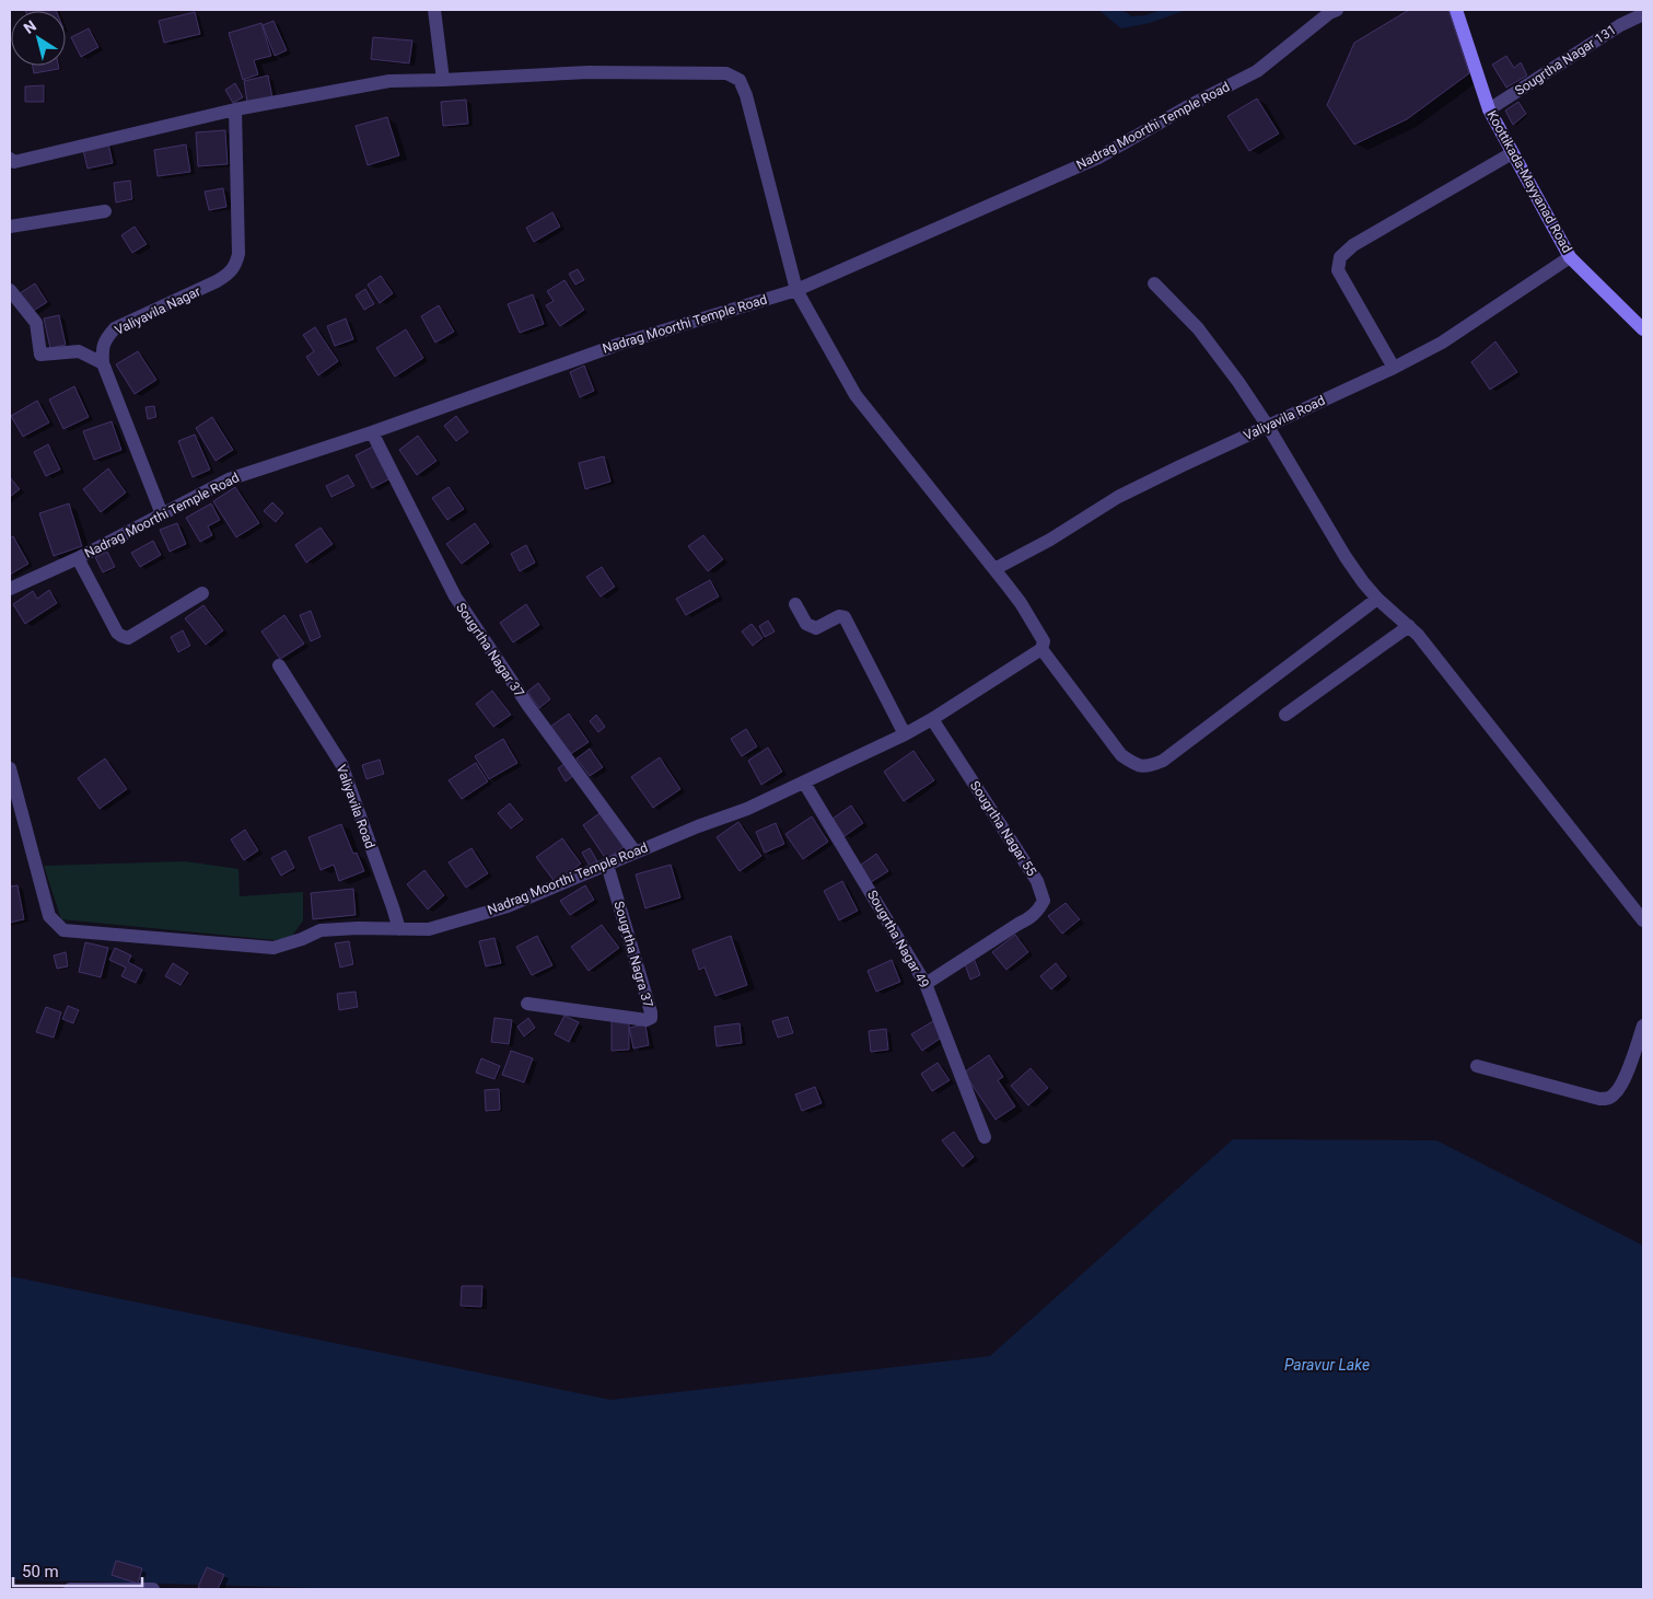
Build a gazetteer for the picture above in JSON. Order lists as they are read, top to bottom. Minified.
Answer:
{"streets":{"main road":["Koottikada-Mayyanad Road"],"street":["Sougrtha Nagar 131","Nadrag Moorthi Temple Road","Valiyavila Nagar","Valiyavila Road","Sougrtha Nagar 37","Sougrtha Nagar 55","Sougrtha Nagar 49","Sougrtha Nagra 37"]},"crossings":[["Sougrtha Nagar 131","Koottikada-Mayyanad Road"],["Nadrag Moorthi Temple Road","Valiyavila Nagar"],["Nadrag Moorthi Temple Road","Valiyavila Road"],["Nadrag Moorthi Temple Road","Sougrtha Nagar 37"],["Nadrag Moorthi Temple Road","Sougrtha Nagar 55"],["Nadrag Moorthi Temple Road","Sougrtha Nagar 49"],["Nadrag Moorthi Temple Road","Sougrtha Nagra 37"],["Koottikada-Mayyanad Road","Valiyavila Road"],["Sougrtha Nagar 55","Sougrtha Nagar 49"]],"water":["Paravur Lake"],"scale_bar":"50 m","north":"top left"}
